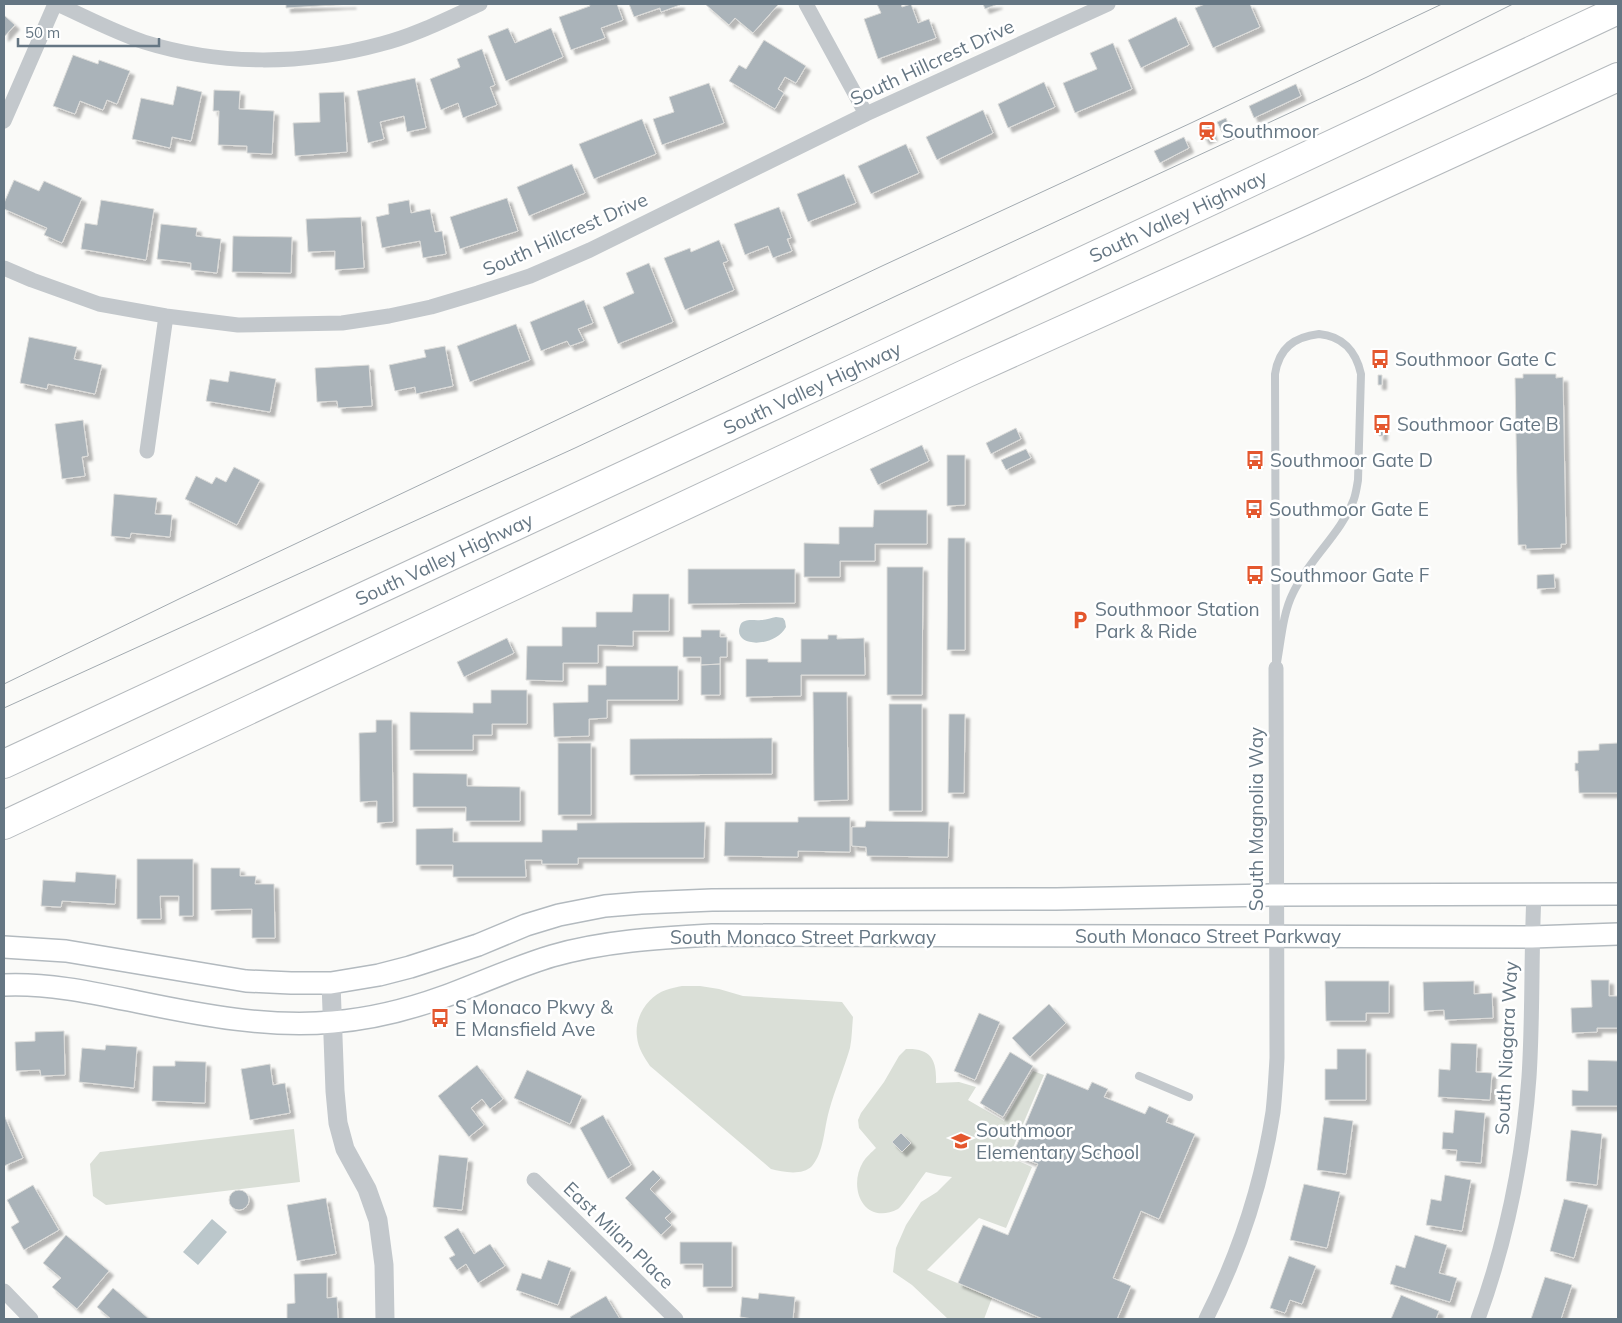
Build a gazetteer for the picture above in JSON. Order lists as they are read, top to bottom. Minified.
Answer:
{"streets":{"highway":["South Valley Highway"],"main road":["South Monaco Street Parkway"],"street":["South Hillcrest Drive","South Magnolia Way","South Niagara Way","East Milan Place"]},"crossings":[["South Magnolia Way","South Monaco Street Parkway"],["South Monaco Street Parkway","South Niagara Way"]],"places":{"station":["Southmoor"],"bus stop":["Southmoor Gate C","Southmoor Gate B","Southmoor Gate D","Southmoor Gate E","Southmoor Gate F","S Monaco Pkwy & E Mansfield Ave"],"parking":["Southmoor Station Park & Ride"],"school or university":["Southmoor Elementary School"]},"scale_bar":"50 m"}
